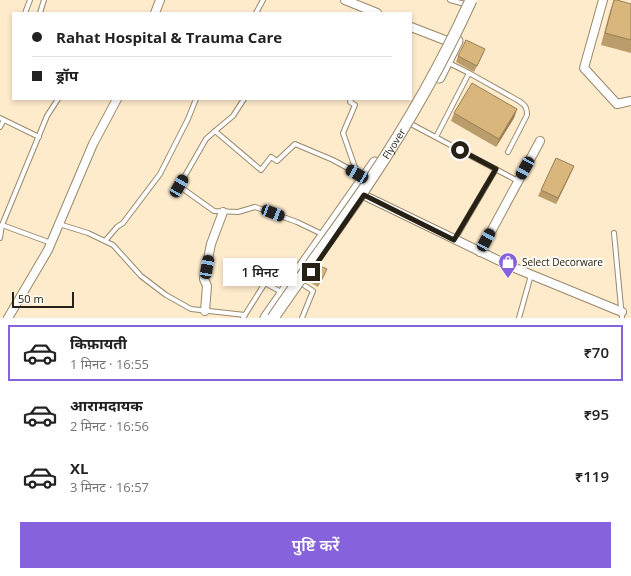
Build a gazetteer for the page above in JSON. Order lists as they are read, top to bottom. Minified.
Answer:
{"streets":{"main road":["Flyover"]},"places":{"shop":["Select Decorware"]},"scale_bar":"50 m","page":{"banner":["Rahat Hospital & Trauma Care","ड्रॉप"],"bubble":"1 मिनट","scale":"50 m","list":[{"name":"किफ़ायती","note":"1 मिनट · 16:55","value":"₹70"},{"name":"आरामदायक","note":"2 मिनट · 16:56","value":"₹95"},{"name":"XL","note":"3 मिनट · 16:57","value":"₹119"}],"buttons":"पुष्टि करें"}}
